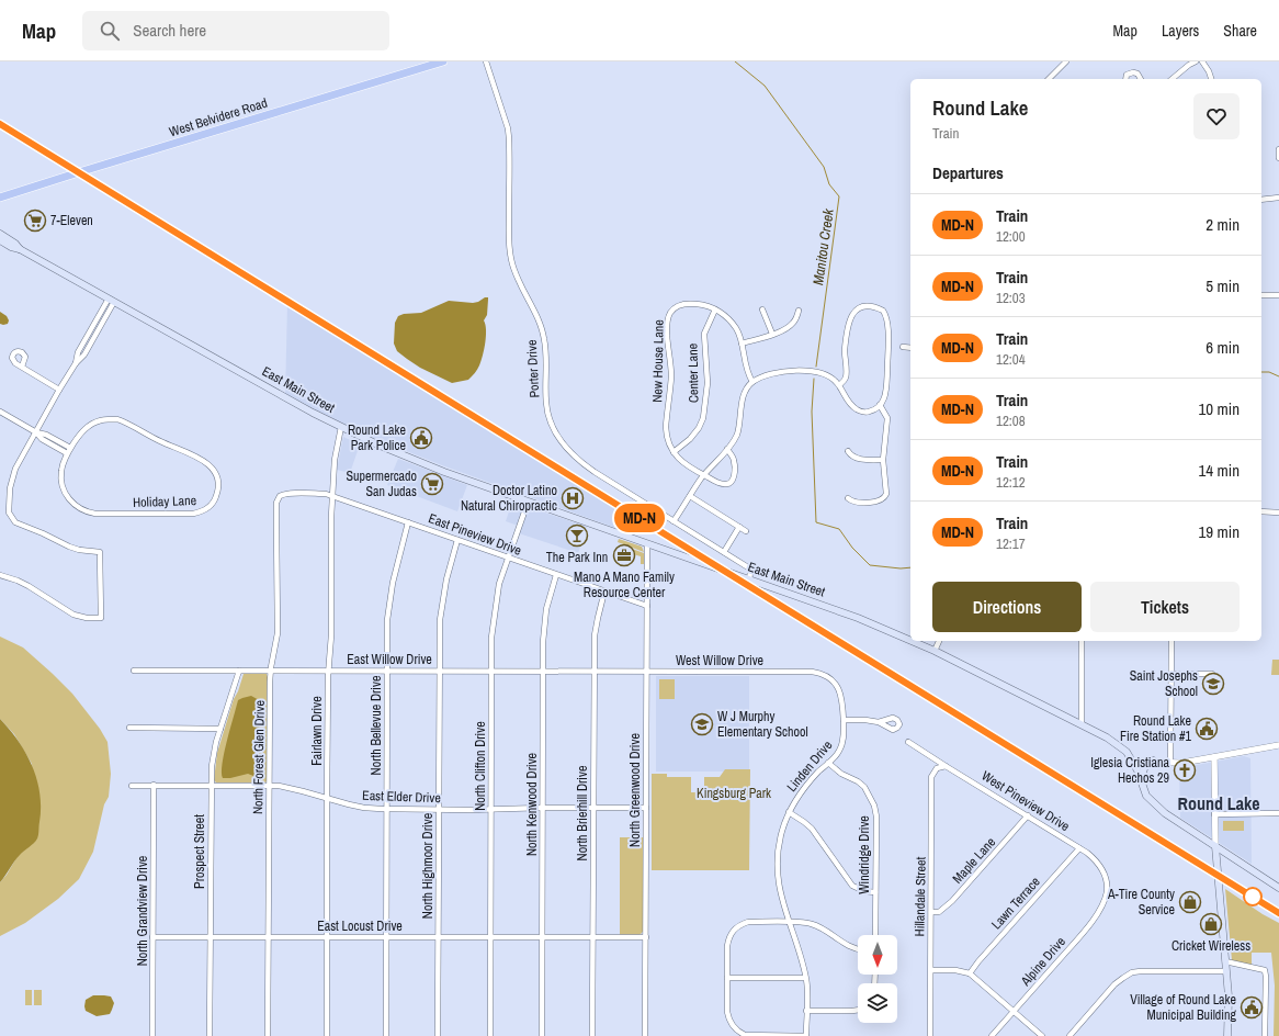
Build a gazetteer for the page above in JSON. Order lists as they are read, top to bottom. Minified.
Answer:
{"streets":{"main road":["West Belvidere Road","East Main Street"],"street":["New House Lane","Porter Drive","Center Lane","Holiday Lane","East Pineview Drive","East Willow Drive","West Willow Drive","North Bellevue Drive","Fairlawn Drive","North Forest Glen Drive","North Clifton Drive","Linden Drive","North Greenwood Drive","East Elder Drive","West Pineview Drive","North Kenwood Drive","North Brierhill Drive","Prospect Street","Windridge Drive","Maple Lane","North Highmoor Drive","Hillandale Street","Lawn Terrace","North Grandview Drive","East Locust Drive","Alpine Drive"]},"crossings":[["New House Lane","Center Lane"],["Porter Drive","East Main Street"],["East Main Street","Fairlawn Drive"],["East Main Street","North Clifton Drive"],["East Main Street","North Greenwood Drive"],["East Pineview Drive","North Bellevue Drive"],["East Pineview Drive","Fairlawn Drive"],["East Pineview Drive","North Forest Glen Drive"],["East Pineview Drive","North Clifton Drive"],["East Pineview Drive","North Greenwood Drive"],["East Pineview Drive","North Kenwood Drive"],["East Pineview Drive","North Brierhill Drive"],["East Pineview Drive","North Highmoor Drive"],["East Willow Drive","West Willow Drive"],["East Willow Drive","North Bellevue Drive"],["East Willow Drive","Fairlawn Drive"],["East Willow Drive","North Forest Glen Drive"],["East Willow Drive","North Clifton Drive"],["East Willow Drive","North Greenwood Drive"],["East Willow Drive","North Kenwood Drive"],["East Willow Drive","North Brierhill Drive"],["East Willow Drive","Prospect Street"],["East Willow Drive","North Highmoor Drive"],["West Willow Drive","Linden Drive"],["West Willow Drive","North Greenwood Drive"],["North Bellevue Drive","East Elder Drive"],["North Bellevue Drive","East Locust Drive"],["Fairlawn Drive","East Elder Drive"],["Fairlawn Drive","East Locust Drive"],["North Forest Glen Drive","East Elder Drive"],["North Forest Glen Drive","East Locust Drive"],["North Clifton Drive","East Elder Drive"],["North Clifton Drive","East Locust Drive"],["Linden Drive","Windridge Drive"],["North Greenwood Drive","East Elder Drive"],["North Greenwood Drive","East Locust Drive"],["East Elder Drive","North Kenwood Drive"],["East Elder Drive","North Brierhill Drive"],["East Elder Drive","Prospect Street"],["East Elder Drive","North Highmoor Drive"],["East Elder Drive","North Grandview Drive"],["West Pineview Drive","Maple Lane"],["West Pineview Drive","Hillandale Street"],["West Pineview Drive","Lawn Terrace"],["West Pineview Drive","Alpine Drive"],["North Kenwood Drive","East Locust Drive"],["North Brierhill Drive","East Locust Drive"],["Prospect Street","East Locust Drive"],["Maple Lane","Hillandale Street"],["North Highmoor Drive","East Locust Drive"],["North Grandview Drive","East Locust Drive"]],"districts":["Round Lake"],"water":["Manitou Creek"],"parks":["Kingsburg Park"],"places":{"supermarket":["7-Eleven","Supermercado San Judas"],"public building":["Round Lake Park Police","Round Lake Fire Station #1","Village of Round Lake Municipal Building"],"hospital":["Doctor Latino Natural Chiropractic"],"bar":["The Park Inn"],"office":["Mano A Mano Family Resource Center"],"school or university":["Saint Josephs School","W J Murphy Elementary School"],"church":["Iglesia Cristiana Hechos 29"],"shop":["A-Tire County Service","Cricket Wireless"]},"north":"bottom","page":{"header":"Map","search":"Search here","nav":["Map","Layers","Share"],"on_map":"MD-N","heading":[["Round Lake","Train"],"Departures"],"list":[{"mark":"MD-N","name":"Train","note":"12:00","value":"2 min"},{"mark":"MD-N","name":"Train","note":"12:03","value":"5 min"},{"mark":"MD-N","name":"Train","note":"12:04","value":"6 min"},{"mark":"MD-N","name":"Train","note":"12:08","value":"10 min"},{"mark":"MD-N","name":"Train","note":"12:12","value":"14 min"},{"mark":"MD-N","name":"Train","note":"12:17","value":"19 min"}],"buttons":["Directions","Tickets"]}}
